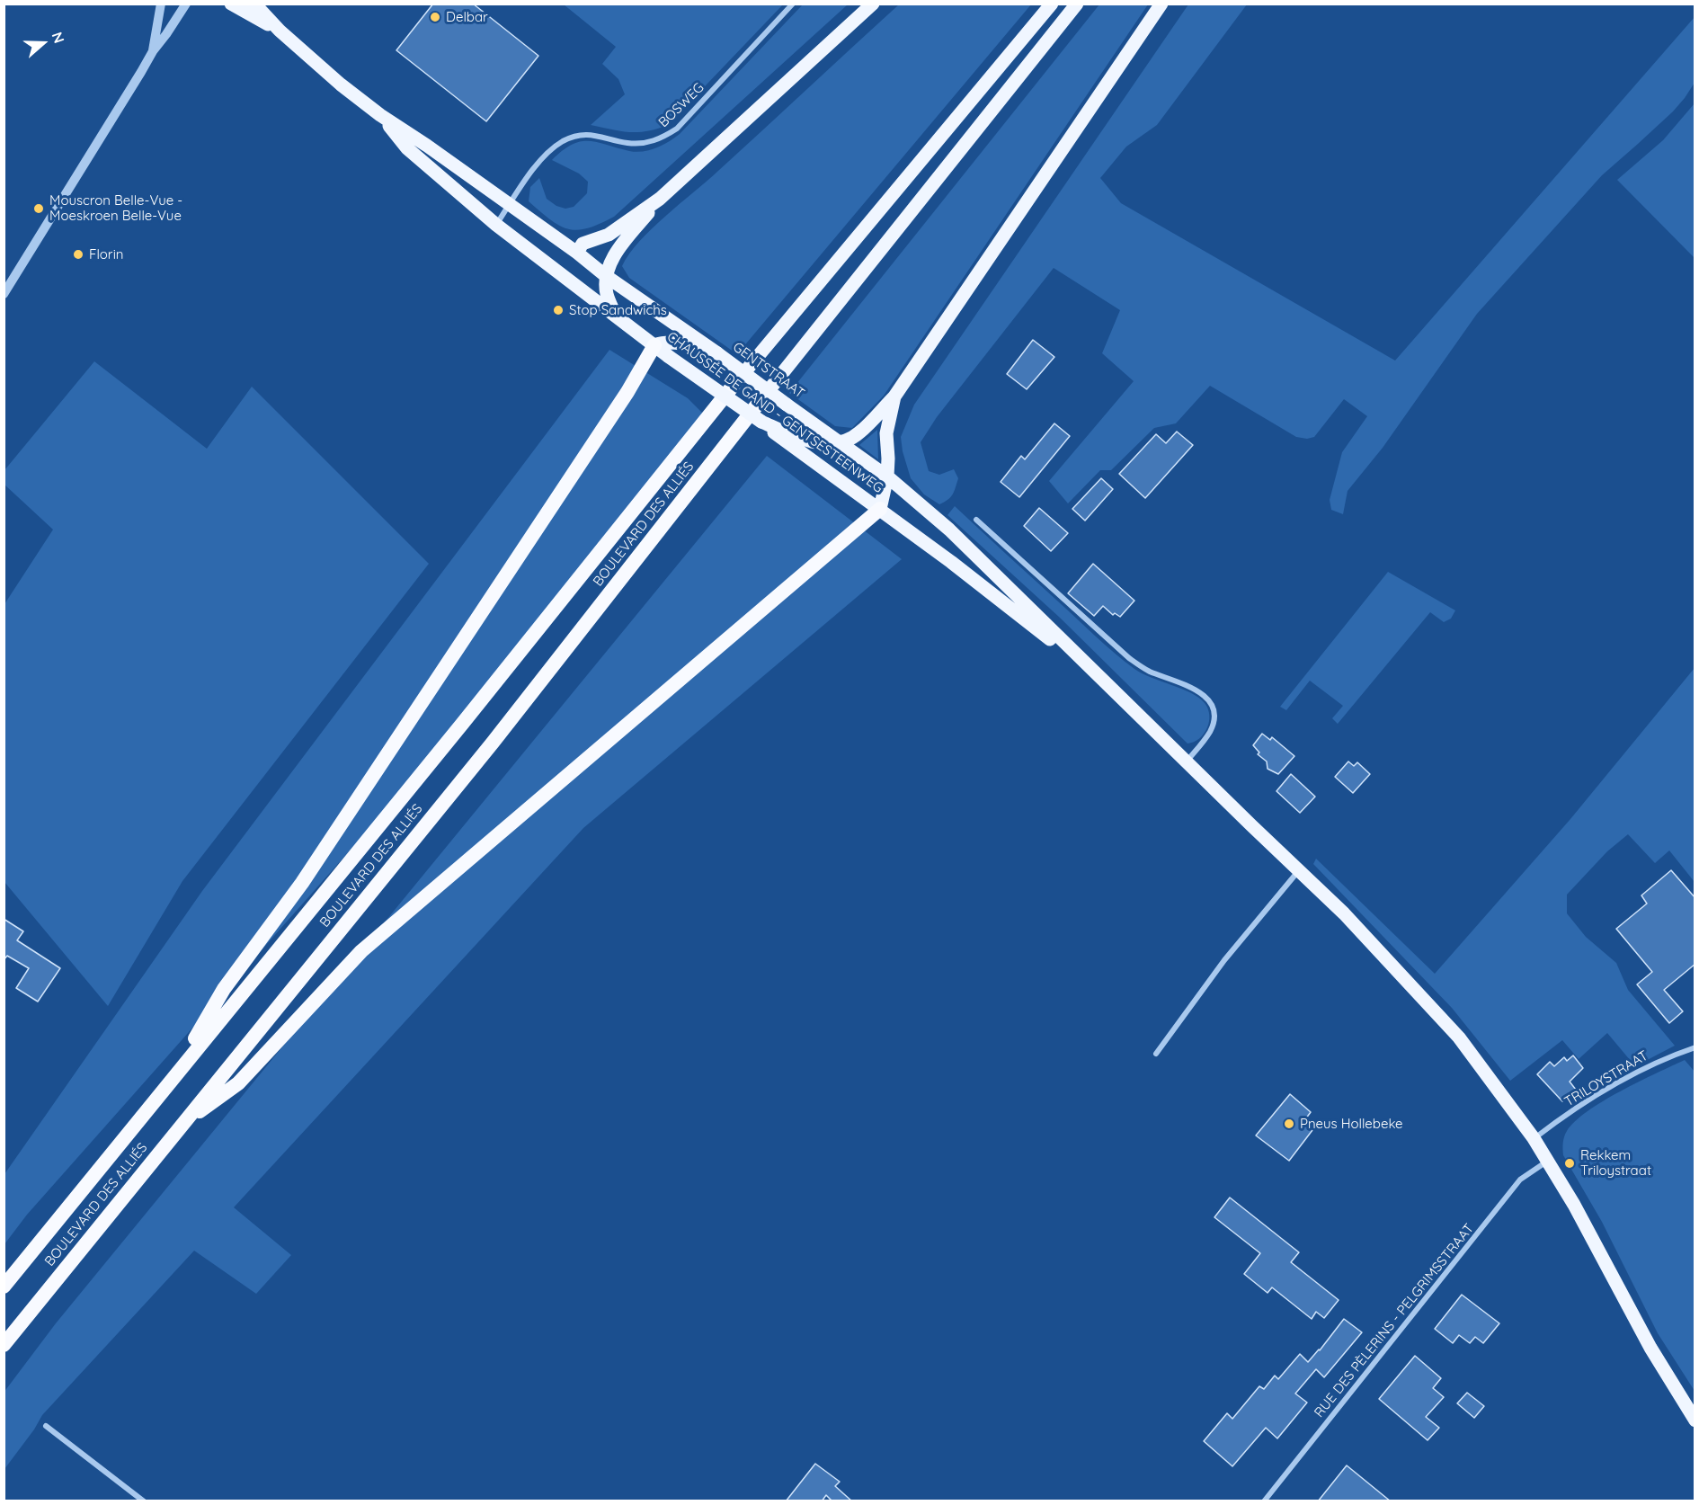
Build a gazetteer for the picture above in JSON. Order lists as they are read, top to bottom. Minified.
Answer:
{"streets":{"highway":["BOULEVARD DES ALLIÉS"],"main road":["GENTSTRAAT","CHAUSSÉE DE GAND - GENTSESTEENWEG"],"street":["BOSWEG","TRILOYSTRAAT","RUE DES PÈLERINS - PELGRIMSSTRAAT"]},"crossings":[["BOSWEG","GENTSTRAAT"],["BOSWEG","CHAUSSÉE DE GAND - GENTSESTEENWEG"],["GENTSTRAAT","CHAUSSÉE DE GAND - GENTSESTEENWEG"]],"places":["Delbar","Mouscron Belle-Vue - Moeskroen Belle-Vue","Florin","Stop Sandwichs","Pneus Hollebeke","Rekkem Triloystraat"],"north":"right"}
